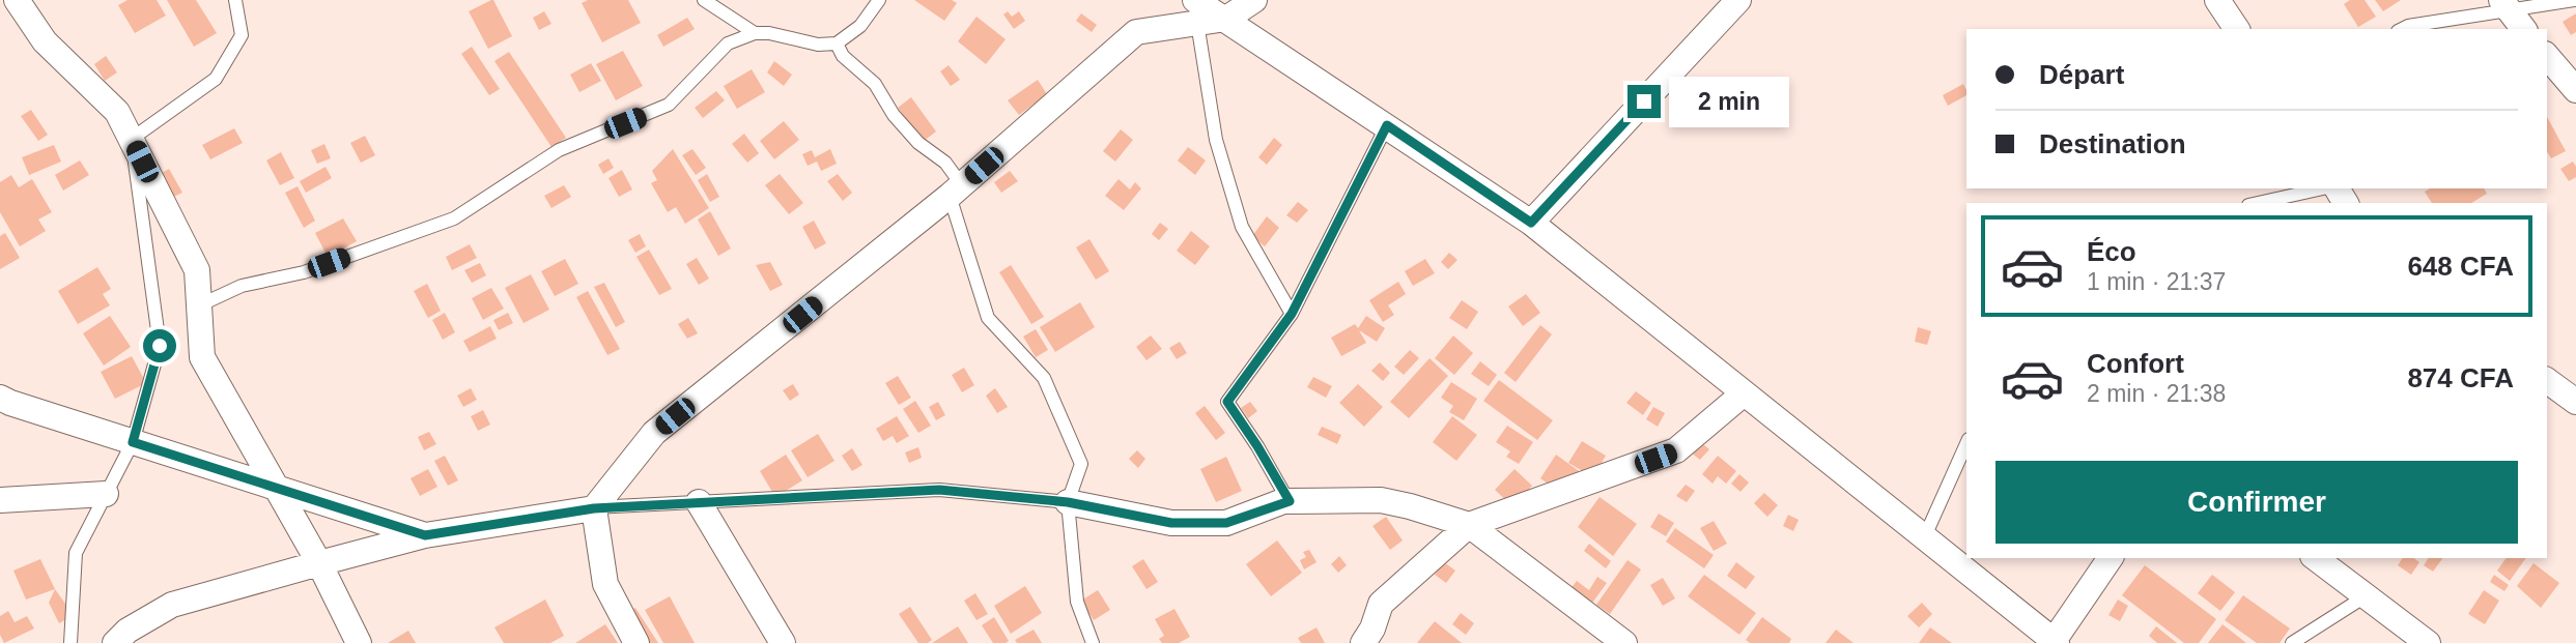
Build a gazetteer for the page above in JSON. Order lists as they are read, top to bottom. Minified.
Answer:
{"page":{"banner":["Départ","Destination"],"bubble":"2 min","list":[{"name":"Éco","note":"1 min · 21:37","value":"648 CFA"},{"name":"Confort","note":"2 min · 21:38","value":"874 CFA"}],"buttons":"Confirmer"}}
